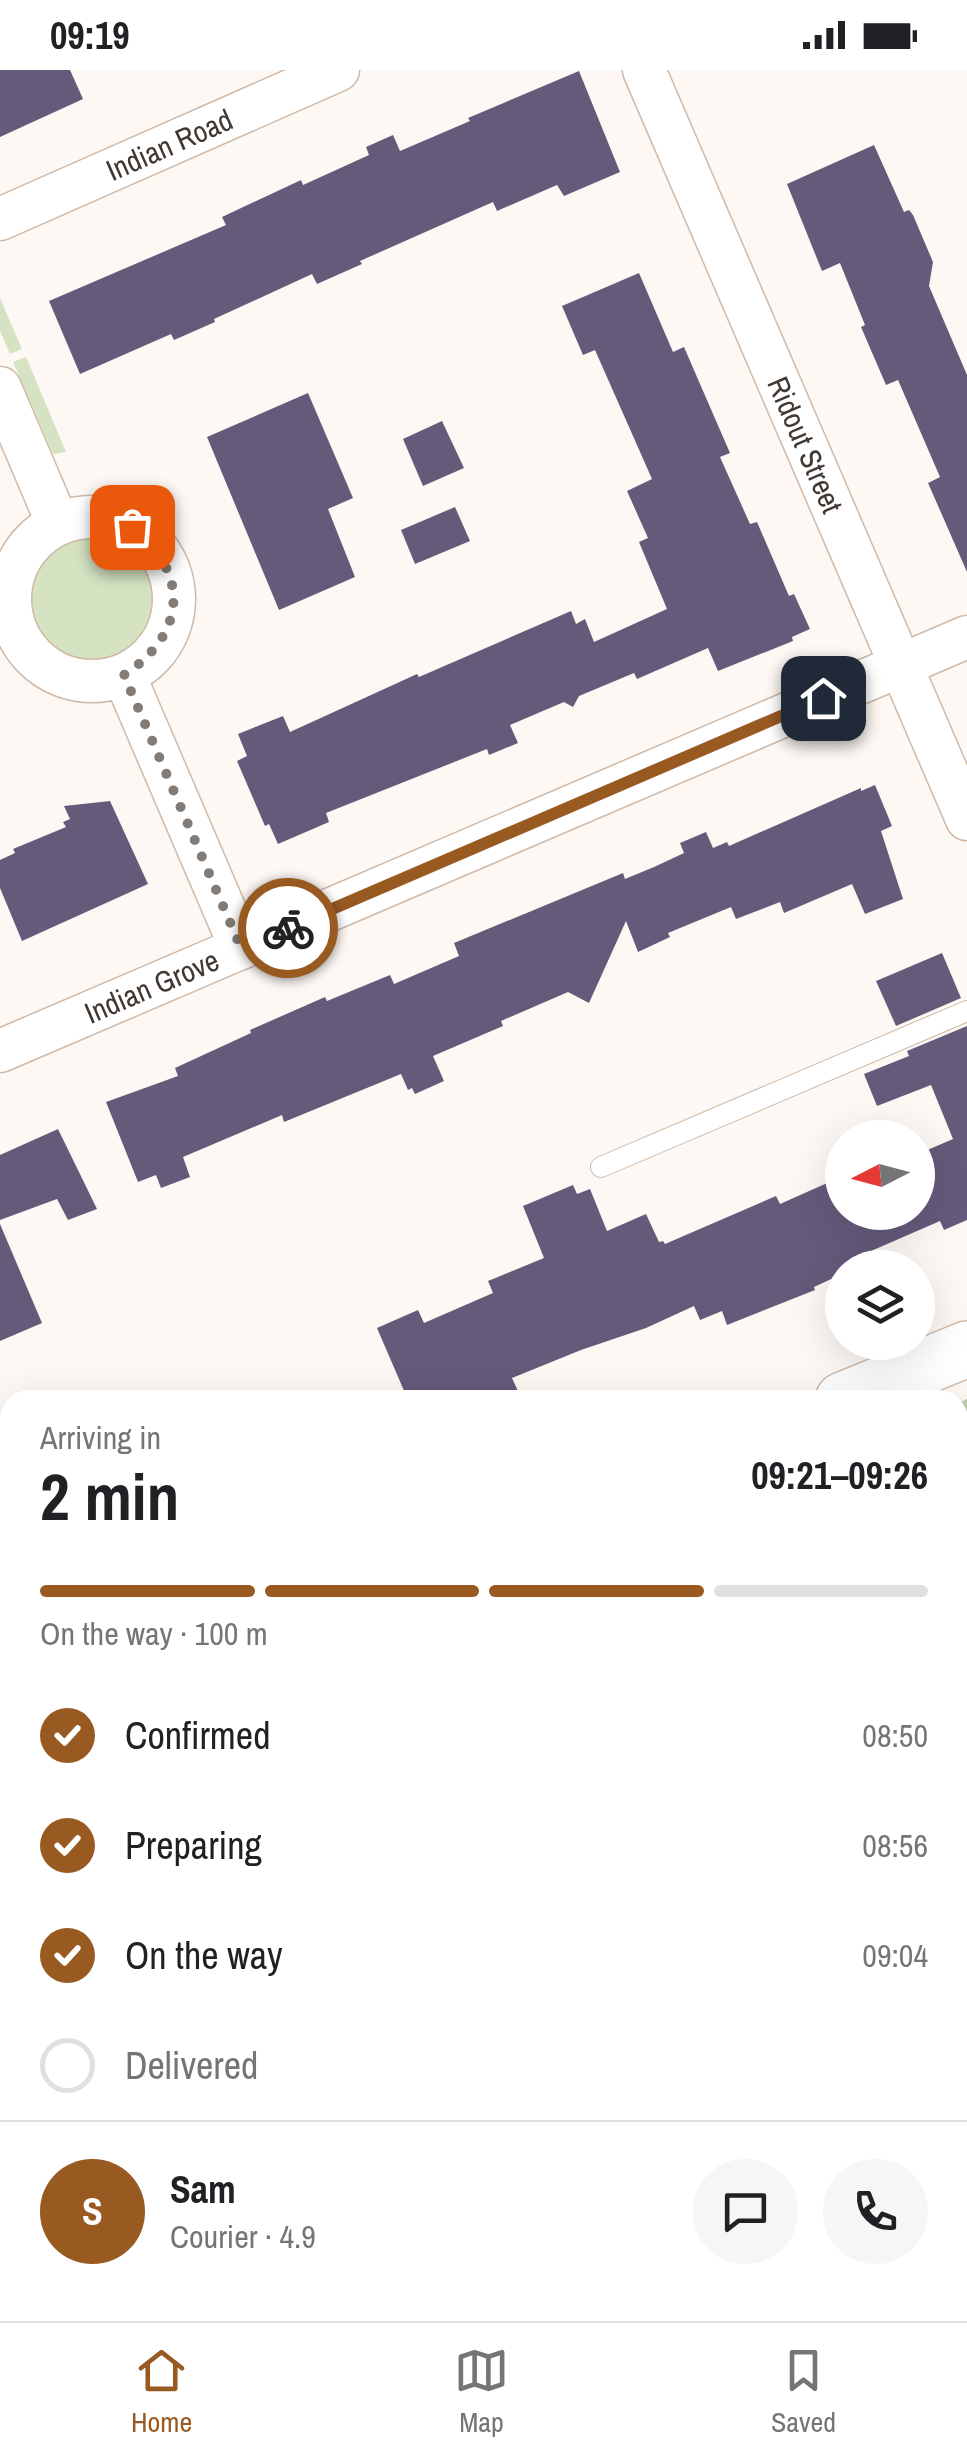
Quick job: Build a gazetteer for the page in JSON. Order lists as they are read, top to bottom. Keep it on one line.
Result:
{"streets":{"street":["Indian Road","Ridout Street","Indian Grove"]},"crossings":[["Ridout Street","Indian Grove"]],"north":"left","page":{"status":"09:19","heading":["2 min","Arriving in","09:21–09:26"],"panel":["Sam","Courier · 4.9"],"bar":"On the way · 100 m","list":[["Confirmed","08:50"],["Preparing","08:56"],["On the way","09:04"],"Delivered"],"round":"S","tabs":["Home","Map","Saved"]}}
